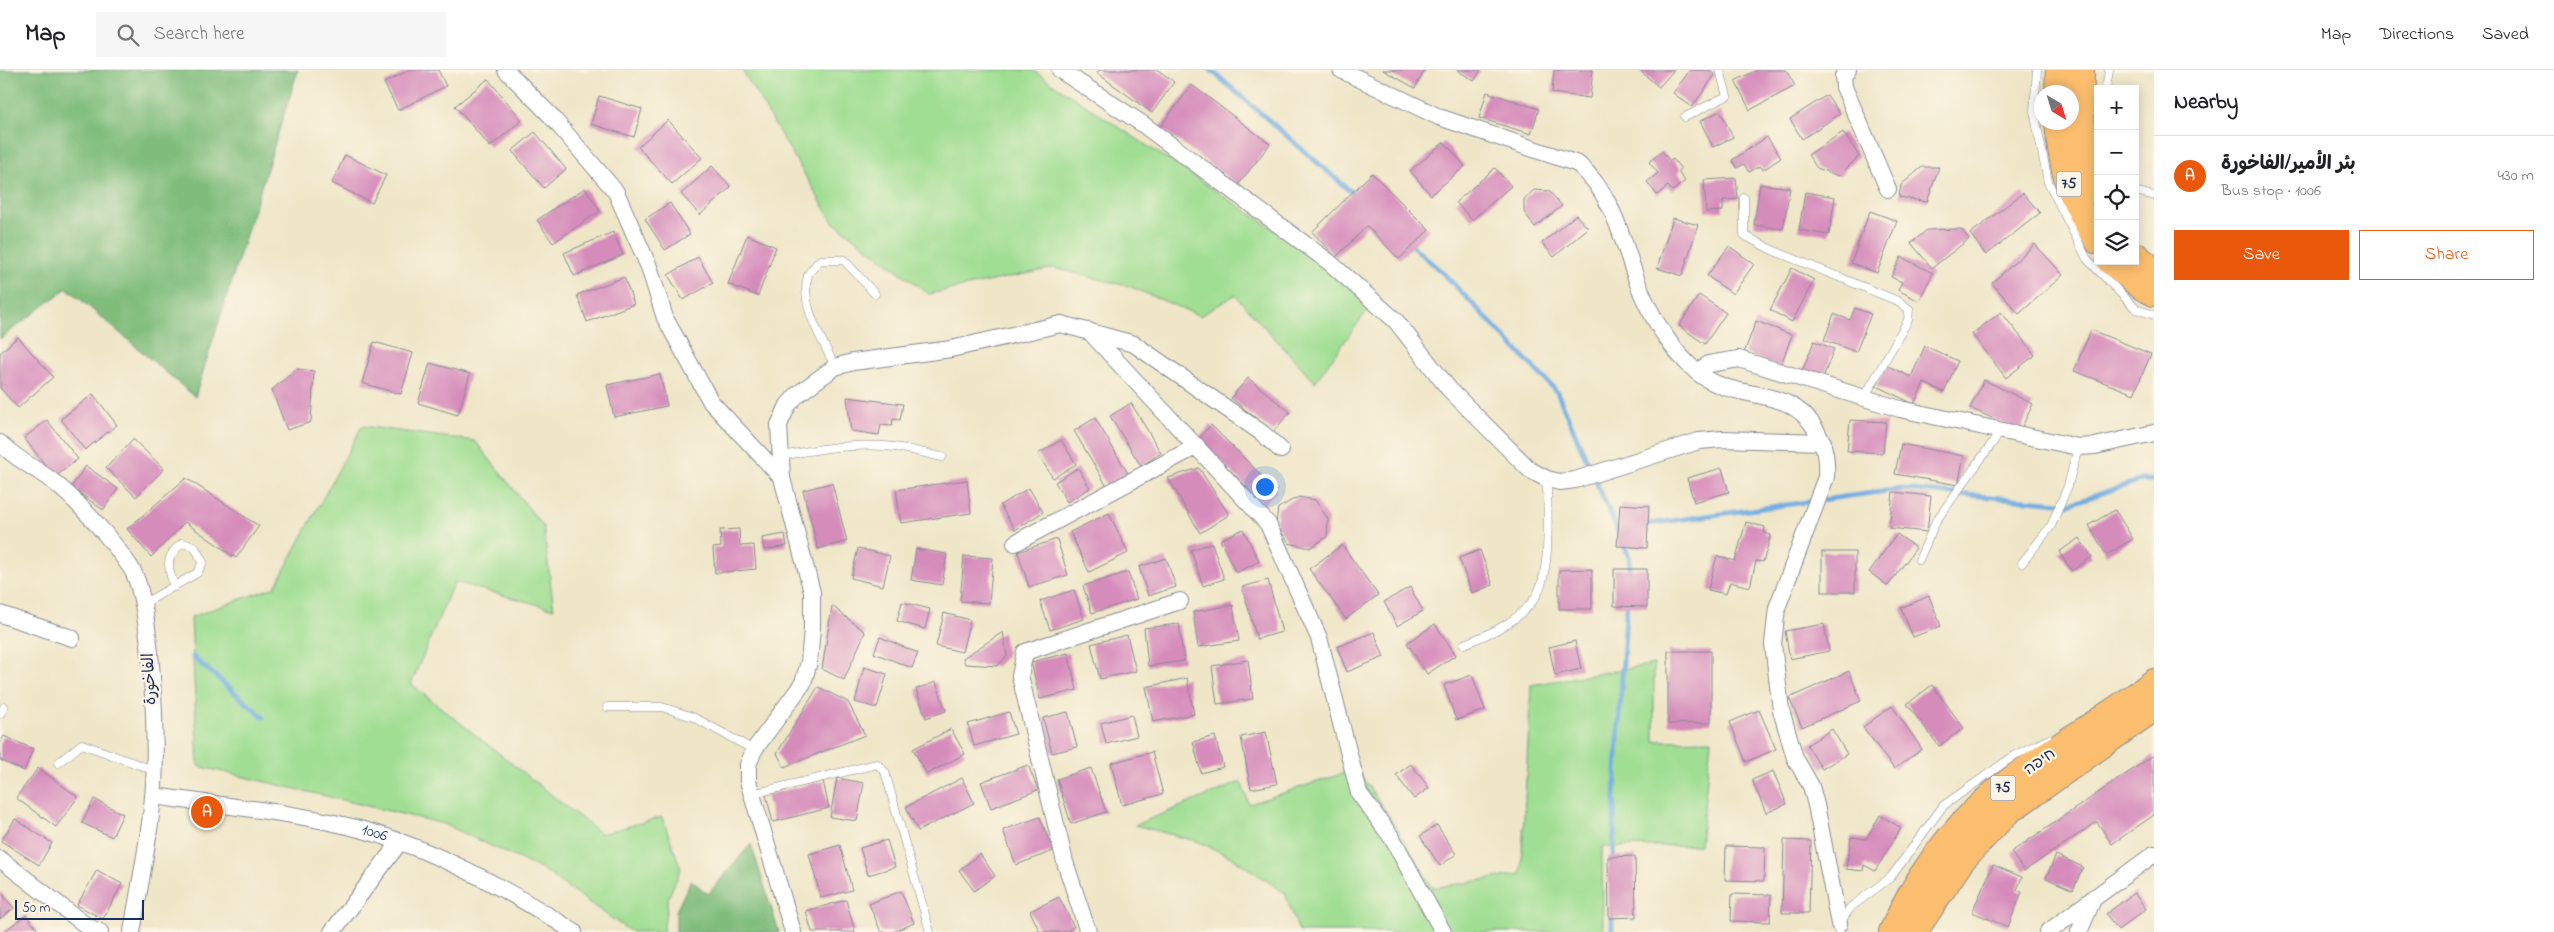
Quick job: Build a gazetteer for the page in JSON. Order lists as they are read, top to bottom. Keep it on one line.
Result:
{"streets":{"highway":["75","חיפה"],"street":["الفاخورة","1006"]},"crossings":[["الفاخورة","1006"]],"scale_bar":"50 m","north":"bottom right","page":{"header":"Map","search":"Search here","nav":["Map","Directions","Saved"],"heading":"Nearby","map_buttons":["+","−"],"list":[{"mark":"A","name":"بئر الأمير/الفاخورة","note":"Bus stop · 1006","value":"430 m"}],"buttons":["Save","Share"],"pins":"A","scale":"50 m"}}
